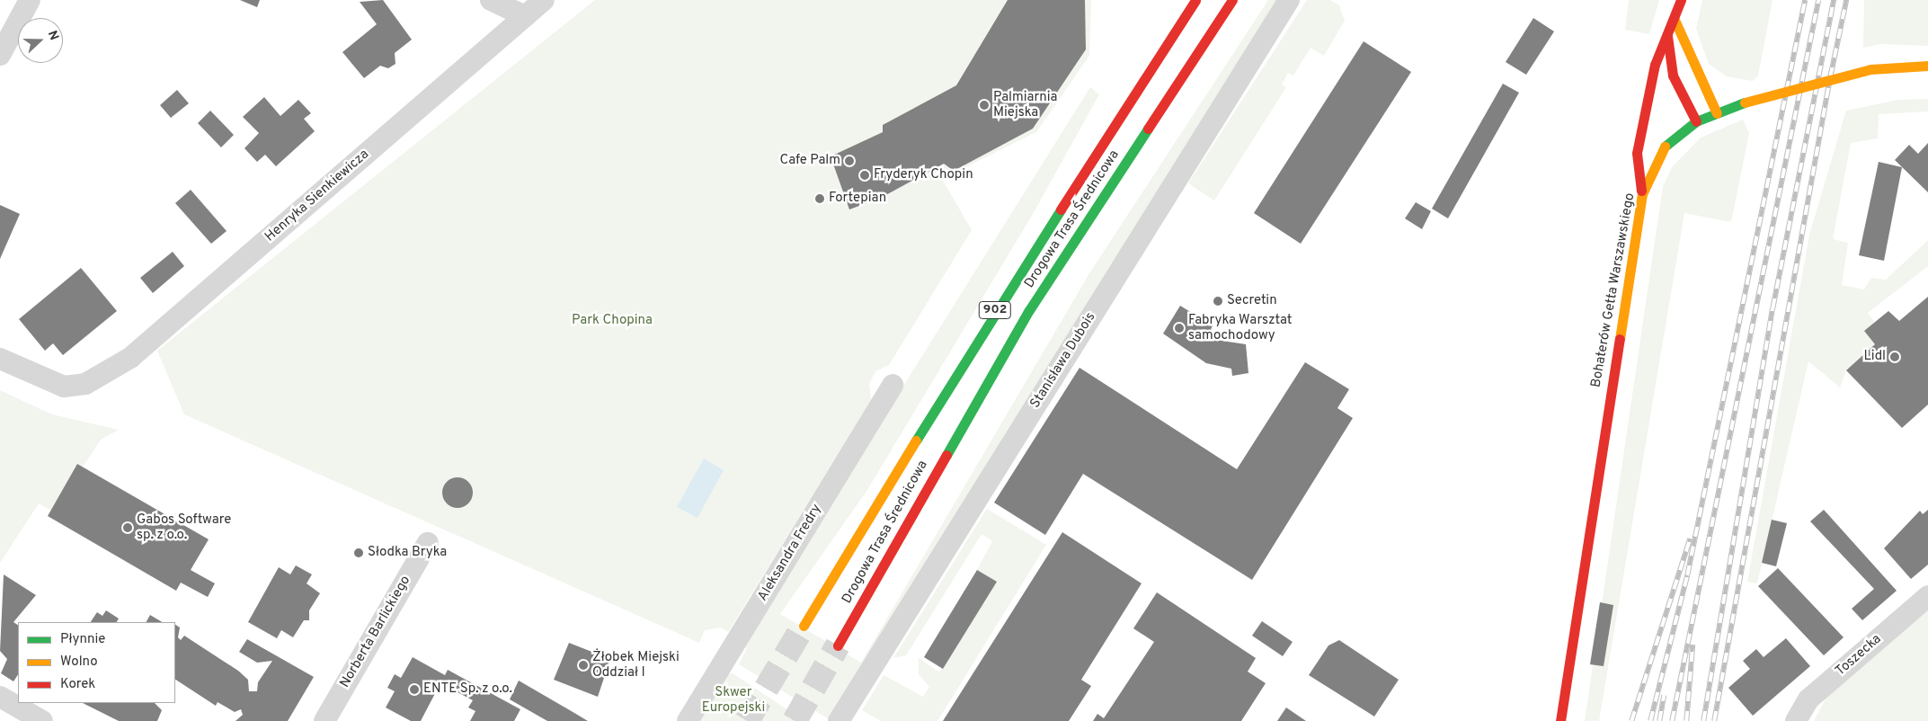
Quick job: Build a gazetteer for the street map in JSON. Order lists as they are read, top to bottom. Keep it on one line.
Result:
{"streets":{"main road":["Drogowa Trasa Średnicowa","Bohaterów Getta Warszawskiego","902"],"street":["Henryka Sienkiewicza","Stanisława Dubois","Aleksandra Fredry","Norberta Barlickiego","Toszecka"]},"parks":["Park Chopina","Skwer Europejski"],"places":["Palmiarnia Miejska","Cafe Palm","Fryderyk Chopin","Fortepian","Secretin","Fabryka Warsztat samochodowy","Lidl","Gabos Software sp. z o.o.","Słodka Bryka","Żłobek Miejski Oddział I","ENTE Sp. z o.o."],"legend":["Płynnie","Wolno","Korek"],"north":"right"}
